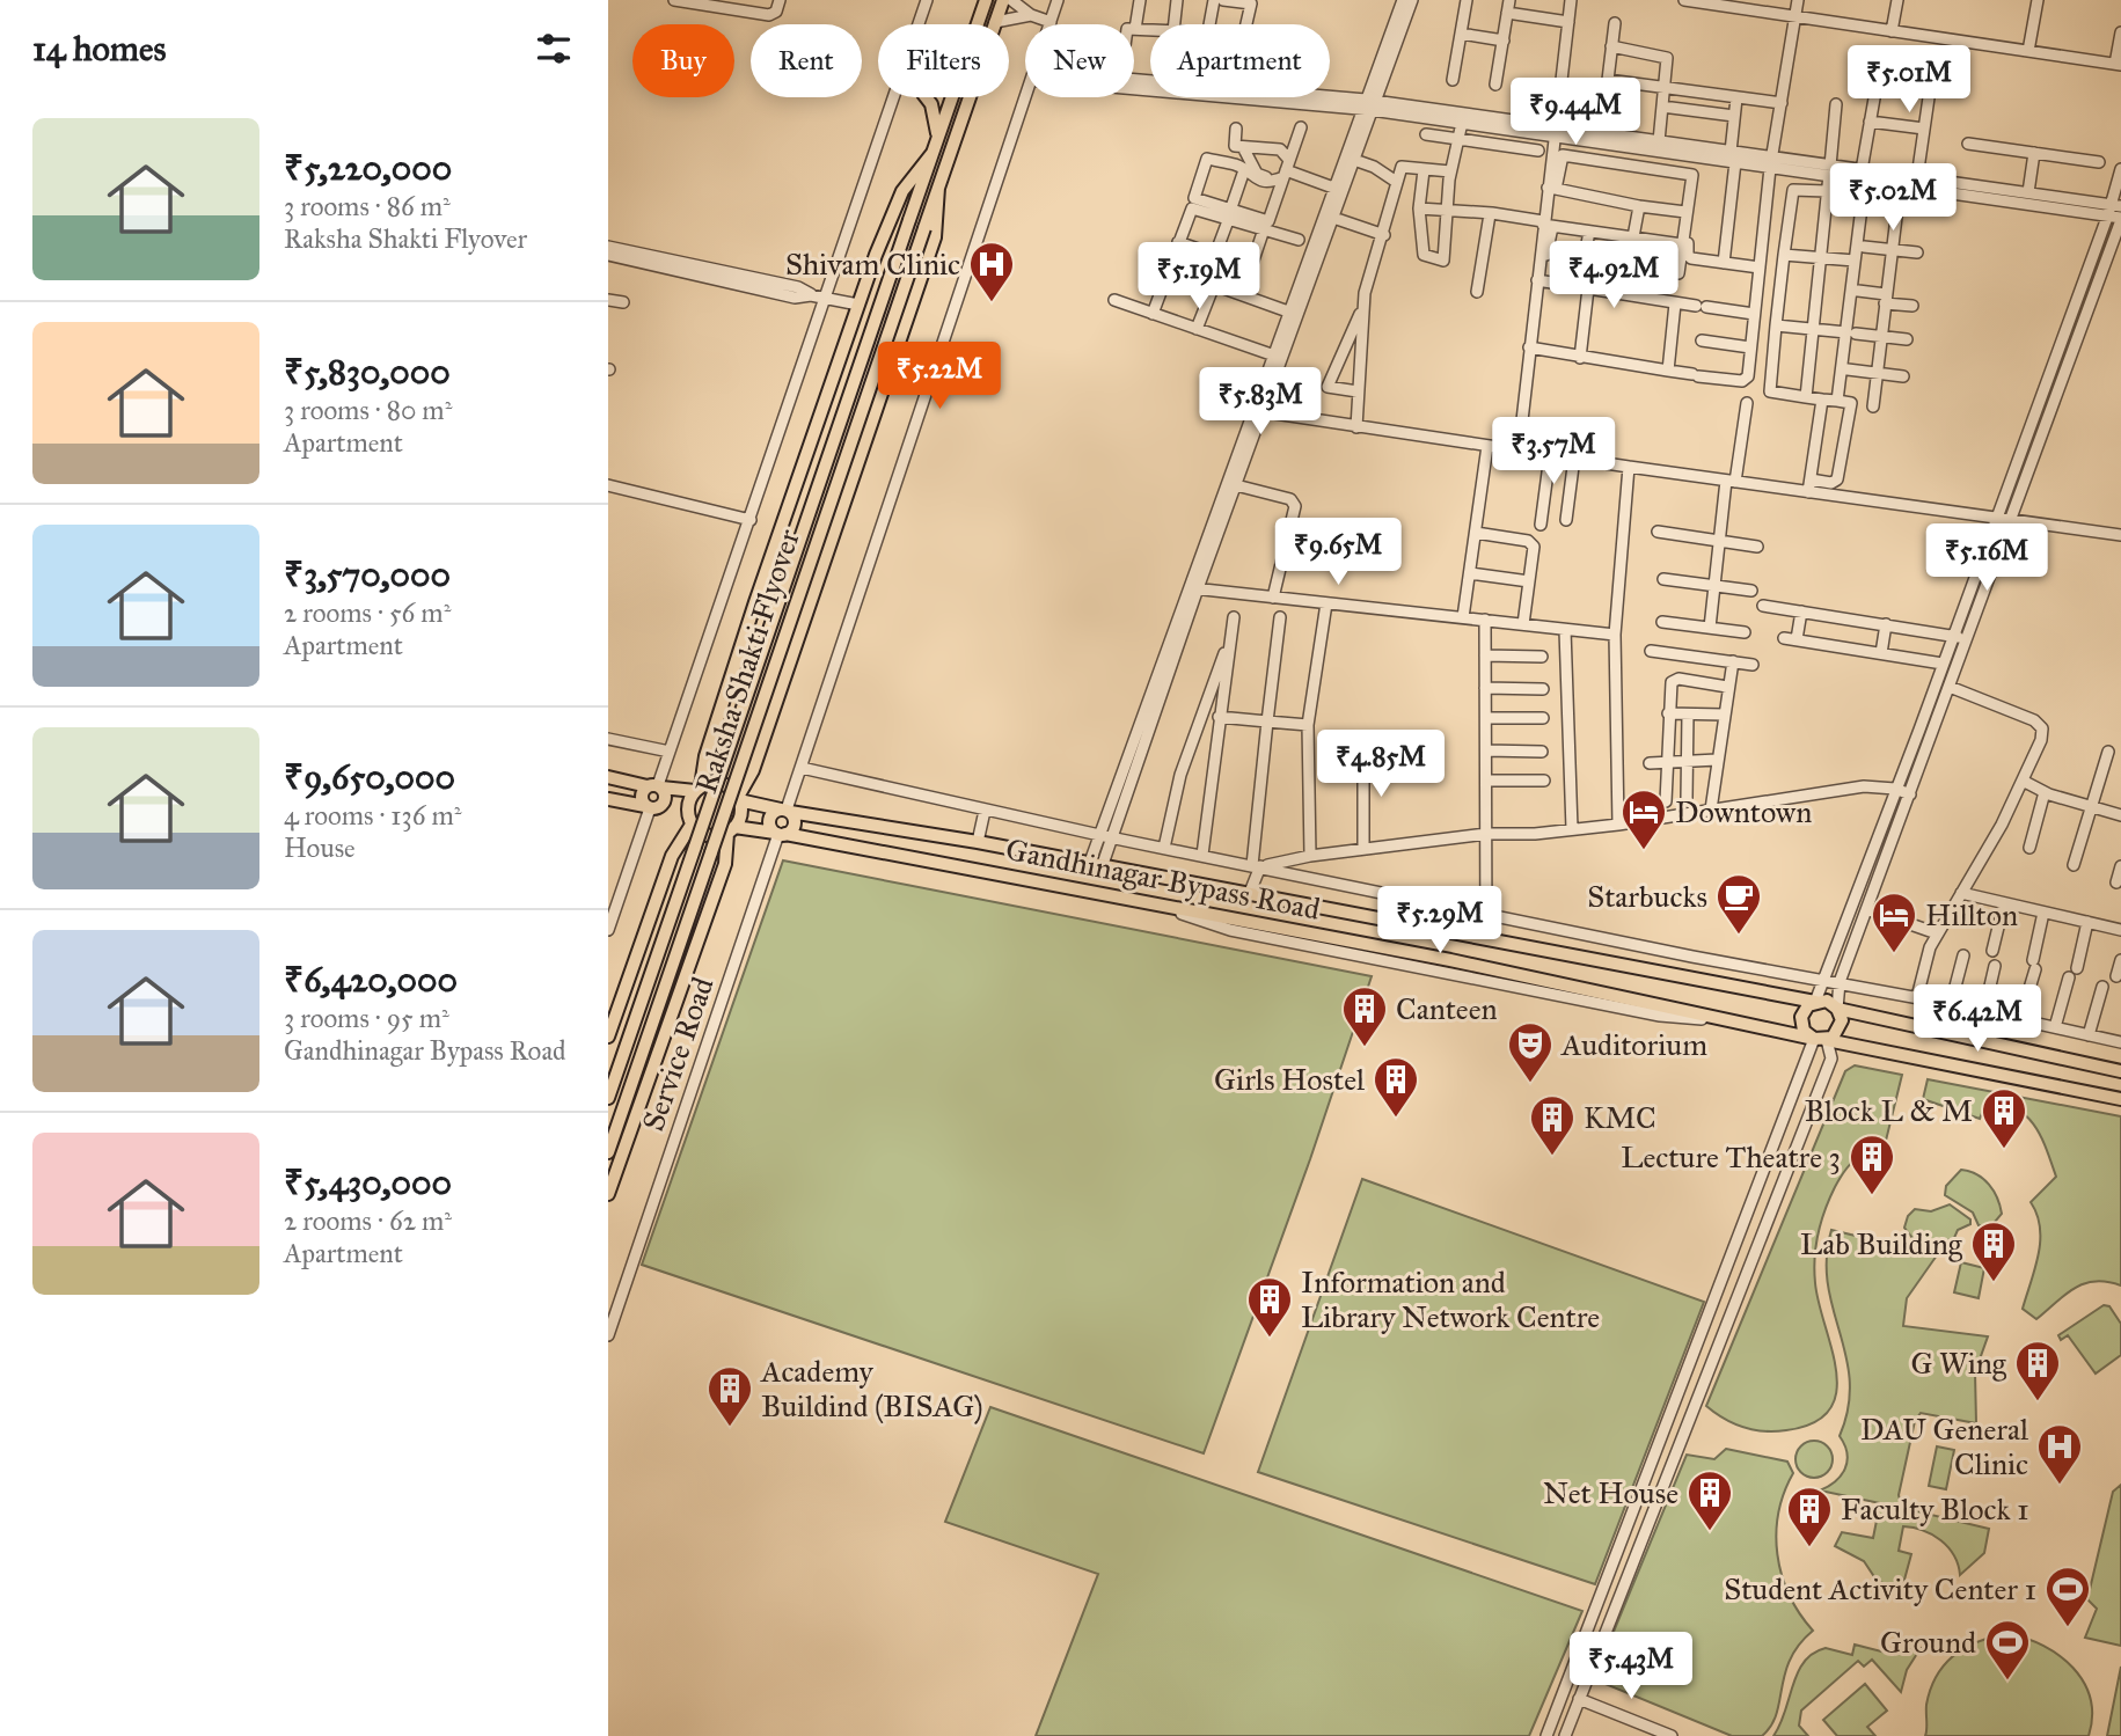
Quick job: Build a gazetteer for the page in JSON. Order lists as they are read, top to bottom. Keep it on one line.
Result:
{"streets":{"main road":["Raksha Shakti Flyover","Gandhinagar Bypass Road"],"street":["Service Road"]},"crossings":[["Gandhinagar Bypass Road","Service Road"]],"places":{"hospital":["Shivam Clinic","DAU General Clinic"],"hotel":["Downtown","Hillton"],"cafe":["Starbucks"],"building":["Canteen","Girls Hostel","Block L & M","KMC","Lecture Theatre 3","Lab Building","Information and Library Network Centre","G Wing","Academy Buildind (BISAG)","Net House","Faculty Block 1"],"theatre":["Auditorium"],"sports":["Student Activity Center 1","Ground"]},"page":{"heading":"14 homes","chip":["Buy","Rent","Filters","New","Apartment"],"price":["₹5.01M","₹9.44M","₹5.02M","₹4.92M","₹5.19M","₹5.22M","₹5.83M","₹3.57M","₹9.65M","₹5.16M","₹4.85M","₹5.29M","₹6.42M","₹5.43M"],"list":[{"name":"₹5,220,000","note":"3 rooms · 86 m² · Raksha Shakti Flyover"},{"name":"₹5,830,000","note":"3 rooms · 80 m² · Apartment"},{"name":"₹3,570,000","note":"2 rooms · 56 m² · Apartment"},{"name":"₹9,650,000","note":"4 rooms · 136 m² · House"},{"name":"₹6,420,000","note":"3 rooms · 95 m² · Gandhinagar Bypass Road"},{"name":"₹5,430,000","note":"2 rooms · 62 m² · Apartment"}]}}
